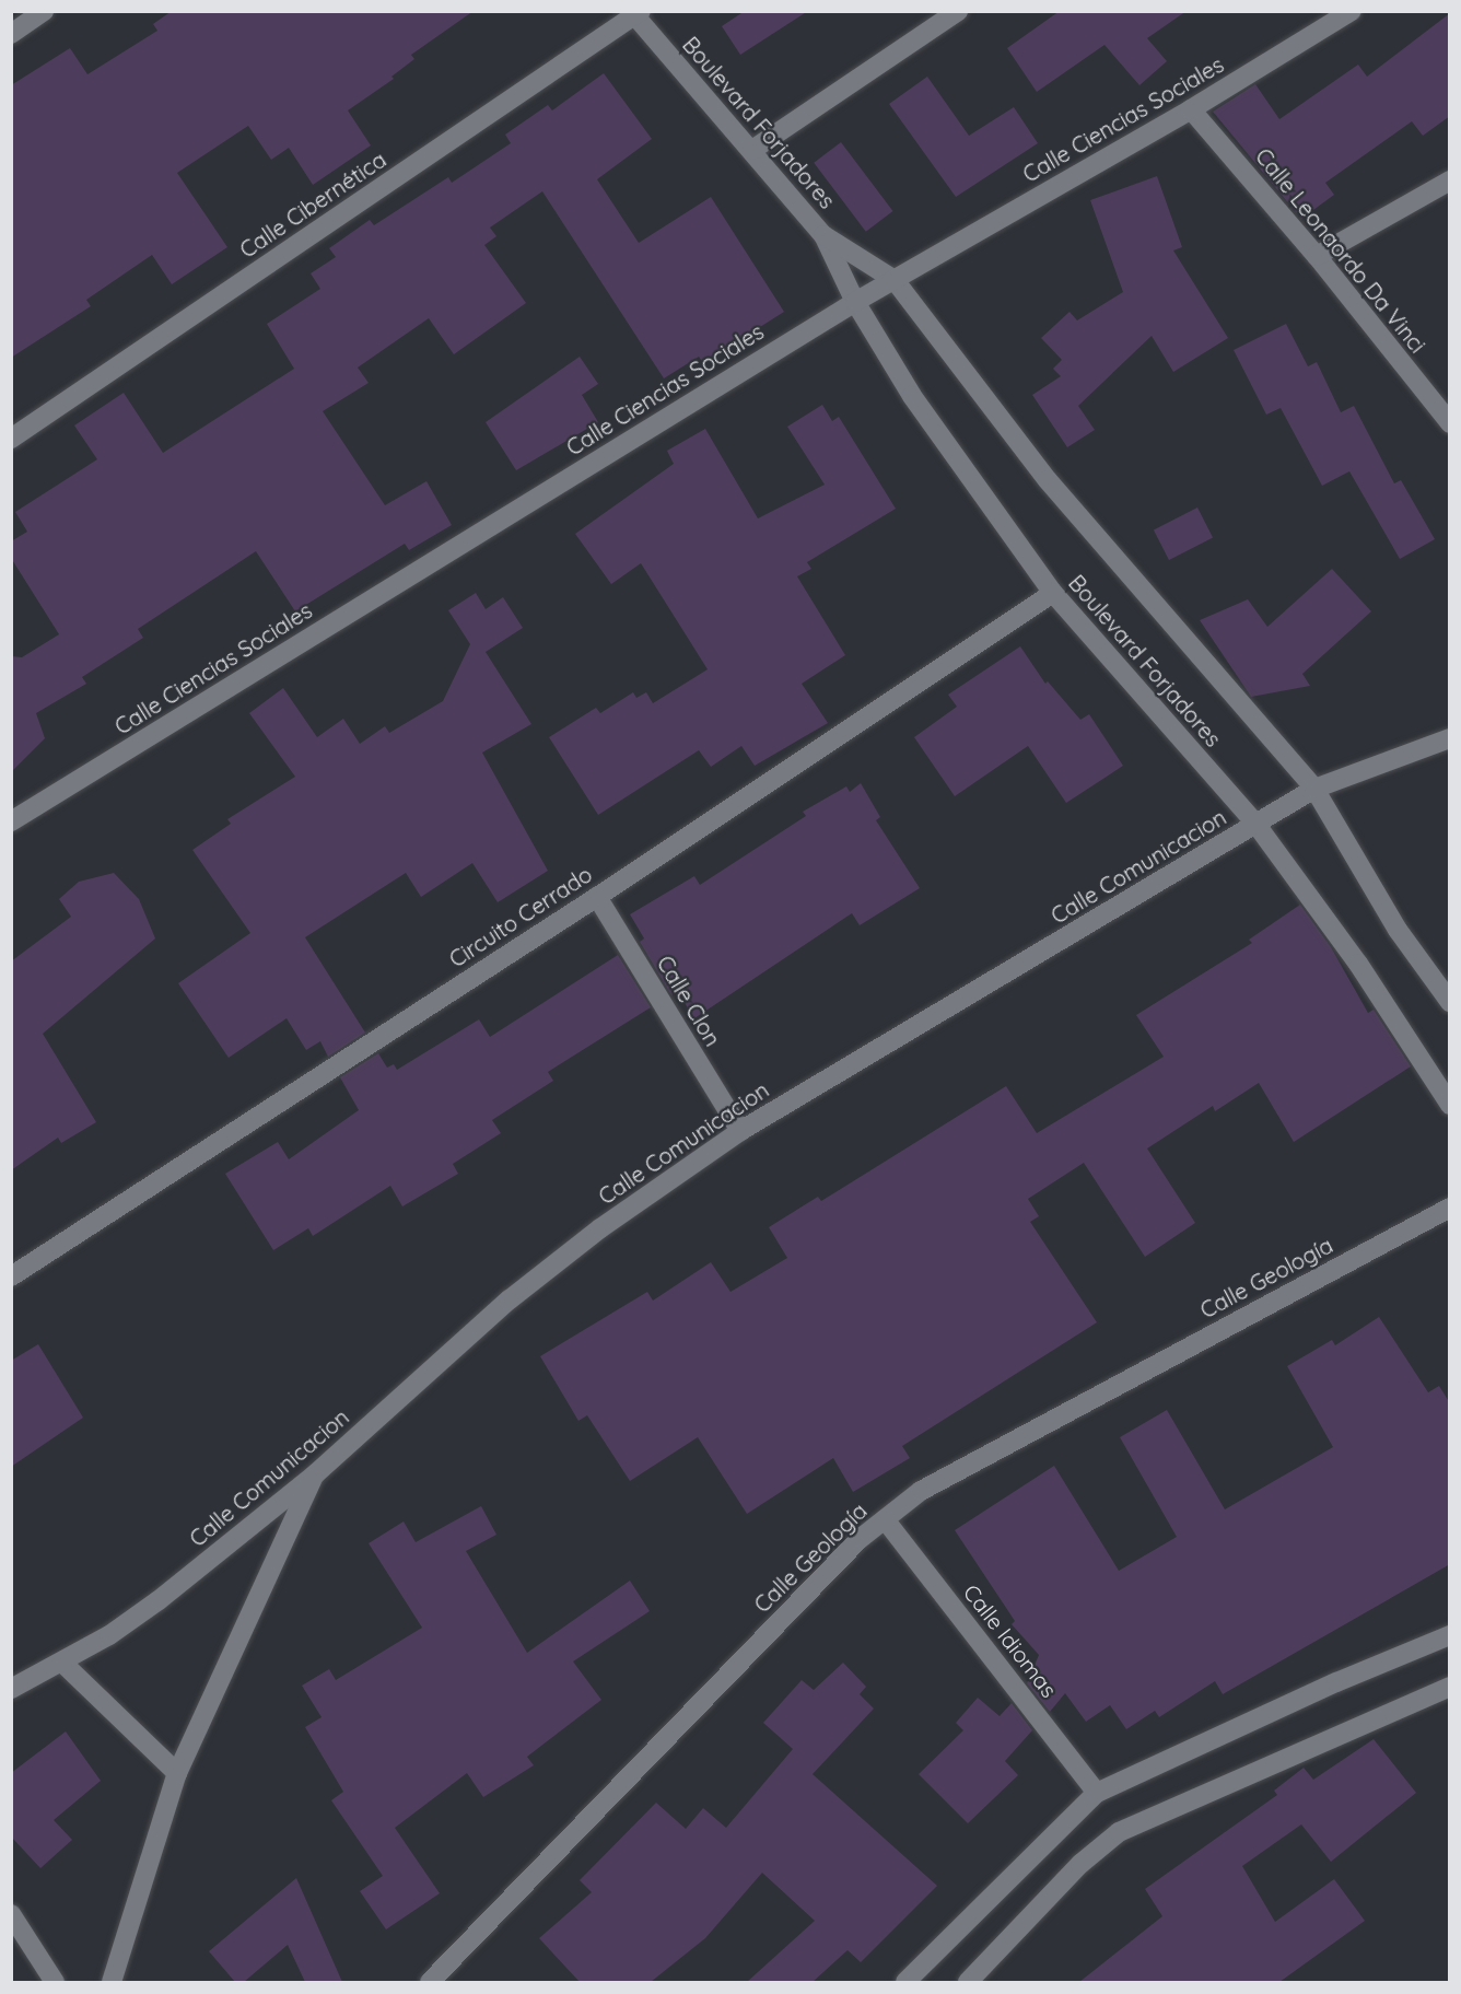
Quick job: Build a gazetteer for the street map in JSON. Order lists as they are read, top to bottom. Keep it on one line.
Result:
{"streets":{"street":["Calle Ciencias Sociales","Boulevard Forjadores","Calle Cibernética","Calle Leonaordo Da Vinci","Calle Comunicacion","Circuito Cerrado","Calle Clon","Calle Geología","Calle Idiomas"]},"crossings":[["Calle Ciencias Sociales","Boulevard Forjadores"],["Calle Ciencias Sociales","Calle Leonaordo Da Vinci"],["Boulevard Forjadores","Calle Cibernética"],["Boulevard Forjadores","Calle Comunicacion"],["Boulevard Forjadores","Circuito Cerrado"],["Calle Comunicacion","Calle Clon"],["Circuito Cerrado","Calle Clon"],["Calle Geología","Calle Idiomas"]]}
